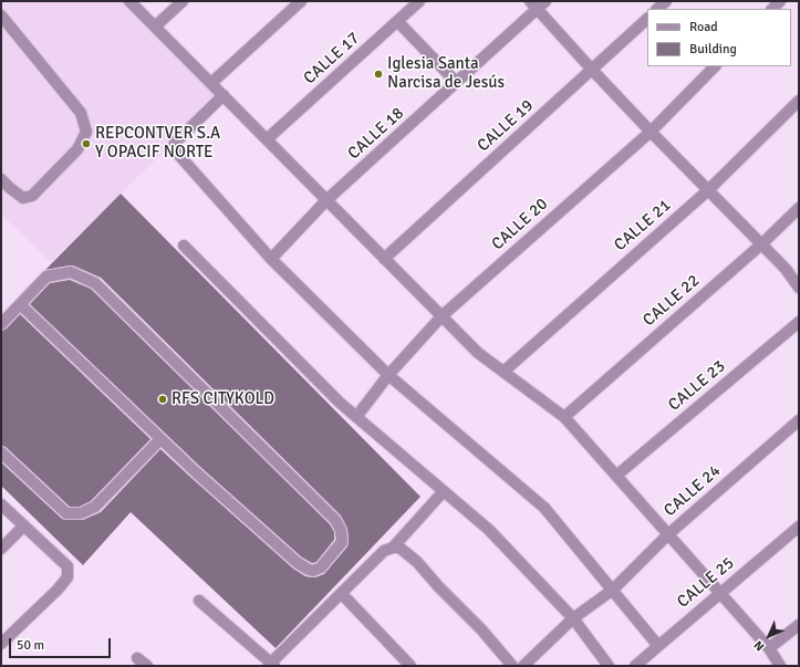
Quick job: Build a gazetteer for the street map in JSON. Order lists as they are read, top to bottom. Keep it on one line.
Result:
{"streets":{"street":["CALLE 17","CALLE 19","CALLE 18","CALLE 20","CALLE 21","CALLE 22","CALLE 23","CALLE 24","CALLE 25"]},"places":["Iglesia Santa Narcisa de Jesús","REPCONTVER S.A Y OPACIF NORTE","RFS CITYKOLD"],"legend":["Road","Building"],"scale_bar":"50 m","north":"bottom left"}
